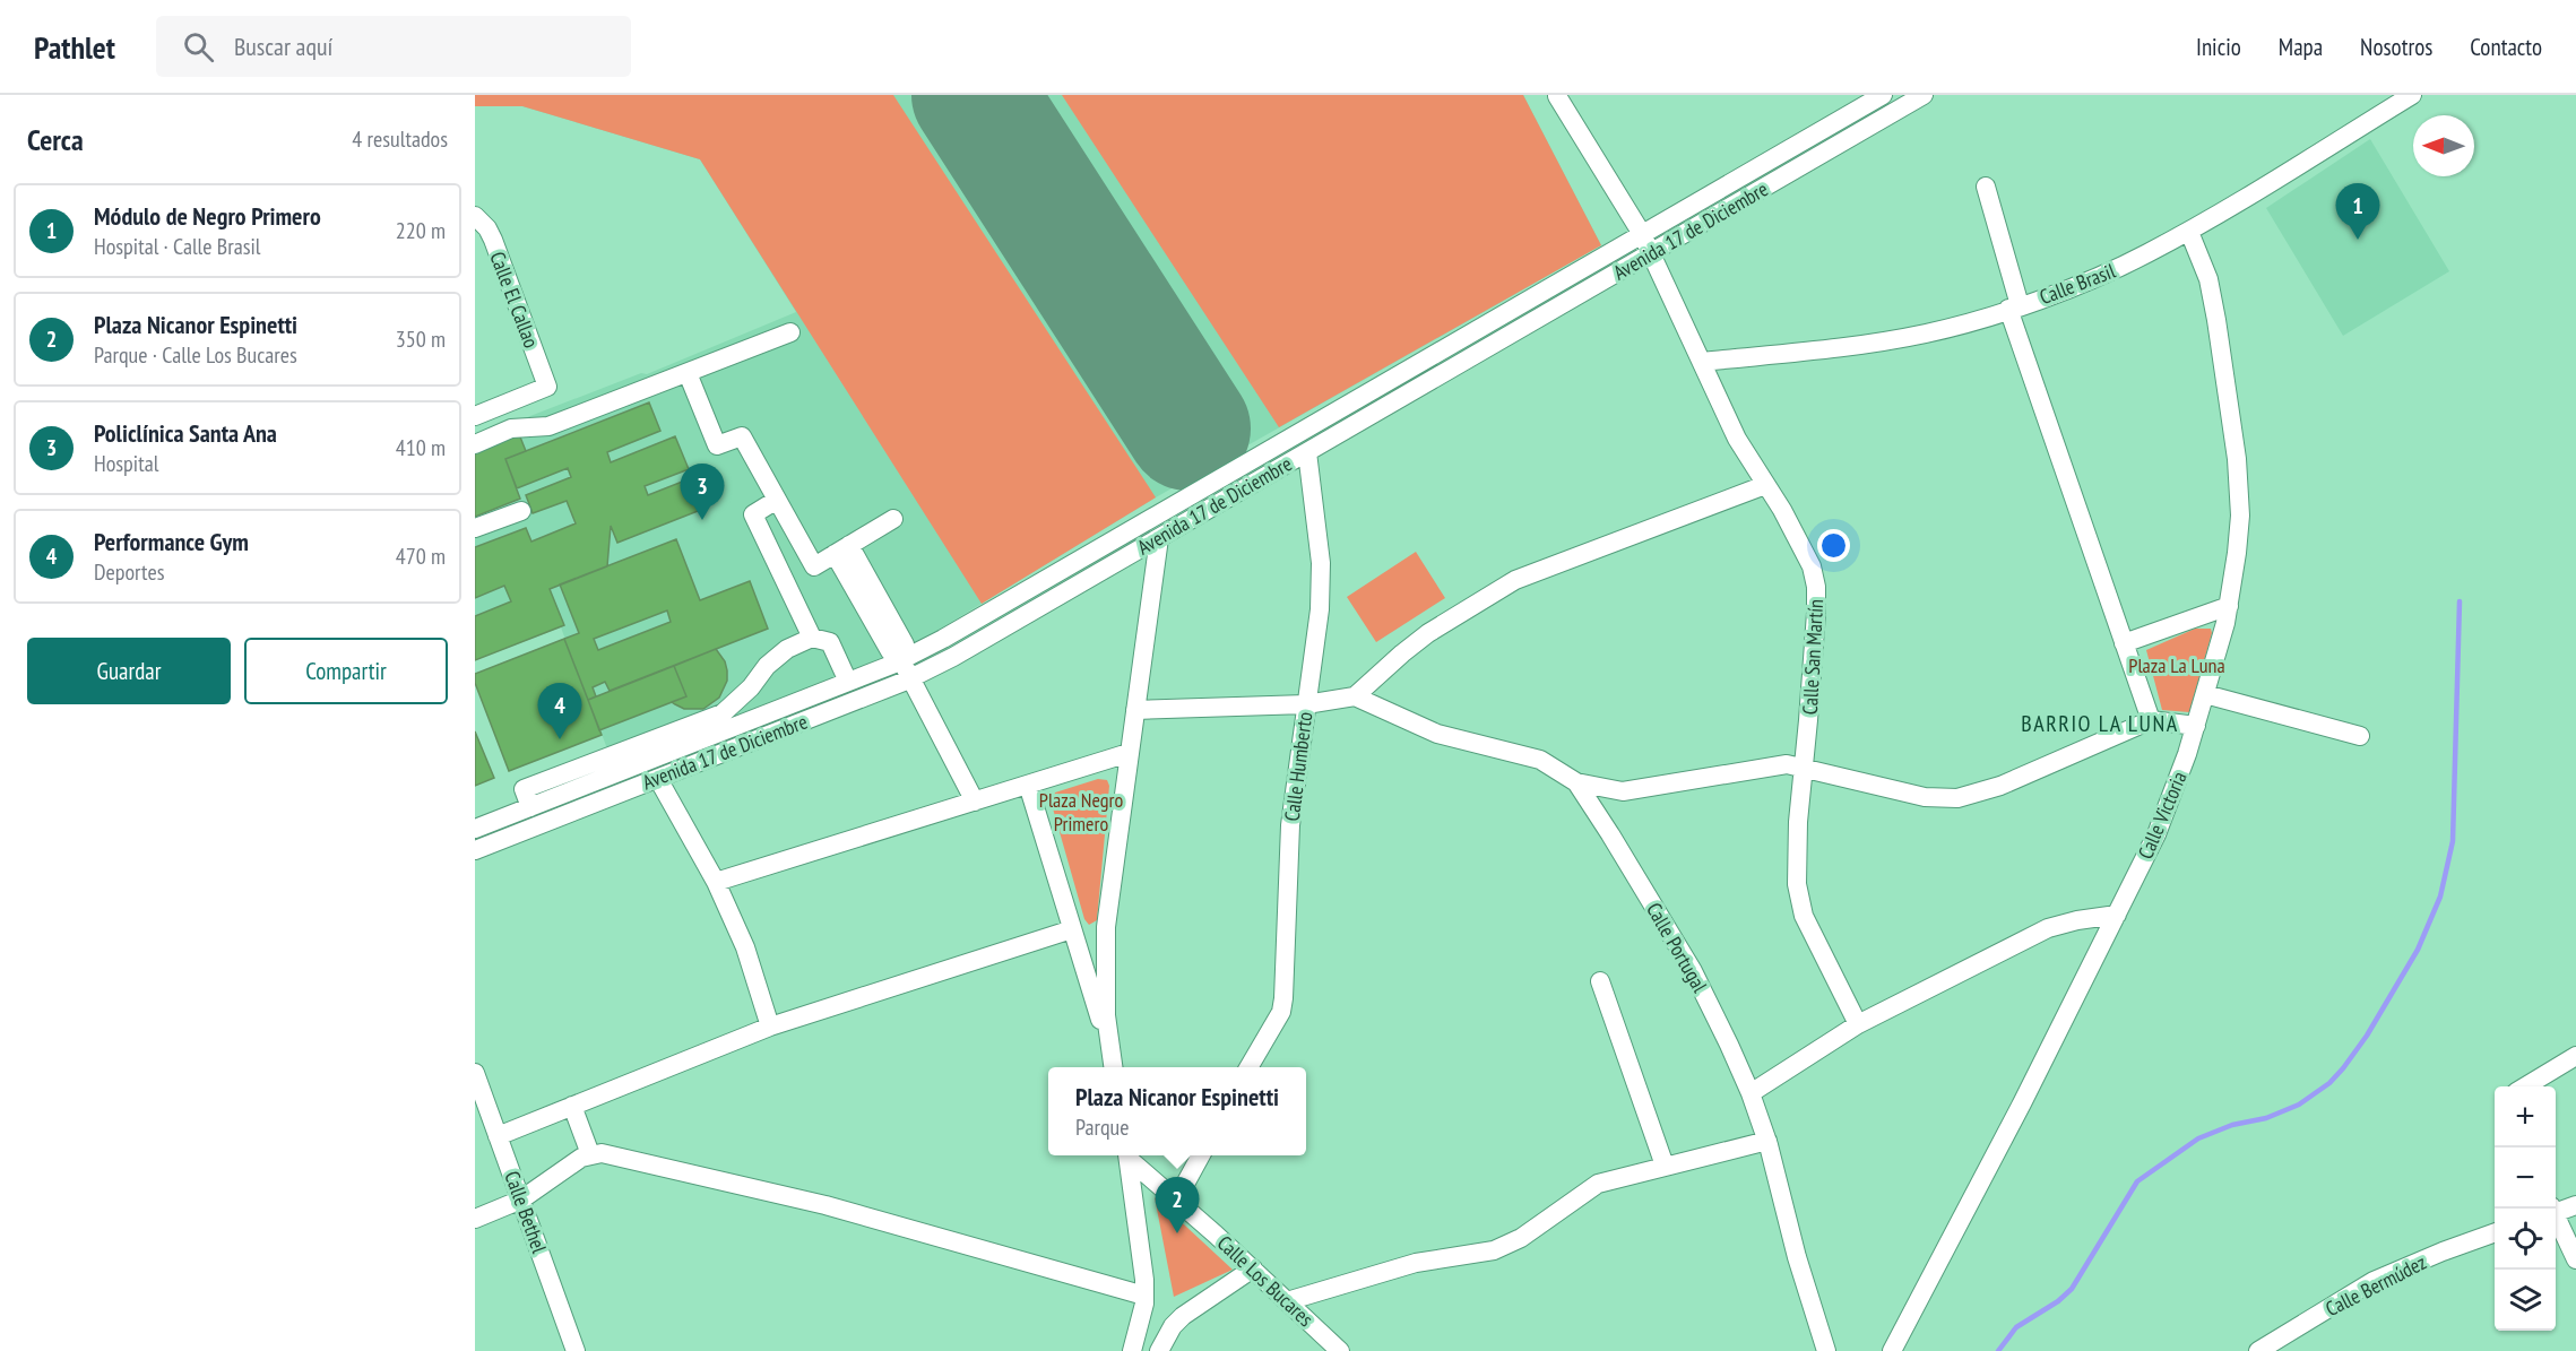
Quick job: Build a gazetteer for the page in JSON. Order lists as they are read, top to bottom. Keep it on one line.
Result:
{"streets":{"street":["Avenida 17 de Diciembre","Calle Brasil","Calle El Callao","Calle San Martín","Calle Humberto","Calle Victoria","Calle Portugal","Calle Bethel","Calle Los Bucares","Calle Bermúdez"]},"crossings":[["Avenida 17 de Diciembre","Calle San Martín"],["Avenida 17 de Diciembre","Calle Humberto"],["Calle Brasil","Calle San Martín"],["Calle Brasil","Calle Victoria"]],"districts":["BARRIO LA LUNA"],"parks":["Plaza La Luna","Plaza Negro Primero"],"north":"left","page":{"header":"Pathlet","search":"Buscar aquí","nav":["Inicio","Mapa","Nosotros","Contacto"],"heading":["Cerca","4 resultados"],"list":[{"mark":"1","name":"Módulo de Negro Primero","note":"Hospital · Calle Brasil","value":"220 m"},{"mark":"2","name":"Plaza Nicanor Espinetti","note":"Parque · Calle Los Bucares","value":"350 m"},{"mark":"3","name":"Policlínica Santa Ana","note":"Hospital","value":"410 m"},{"mark":"4","name":"Performance Gym","note":"Deportes","value":"470 m"}],"pins":["1","3","4","2"],"buttons":["Guardar","Compartir"],"popup":["Plaza Nicanor Espinetti","Parque"],"map_buttons":["+","−"]}}
